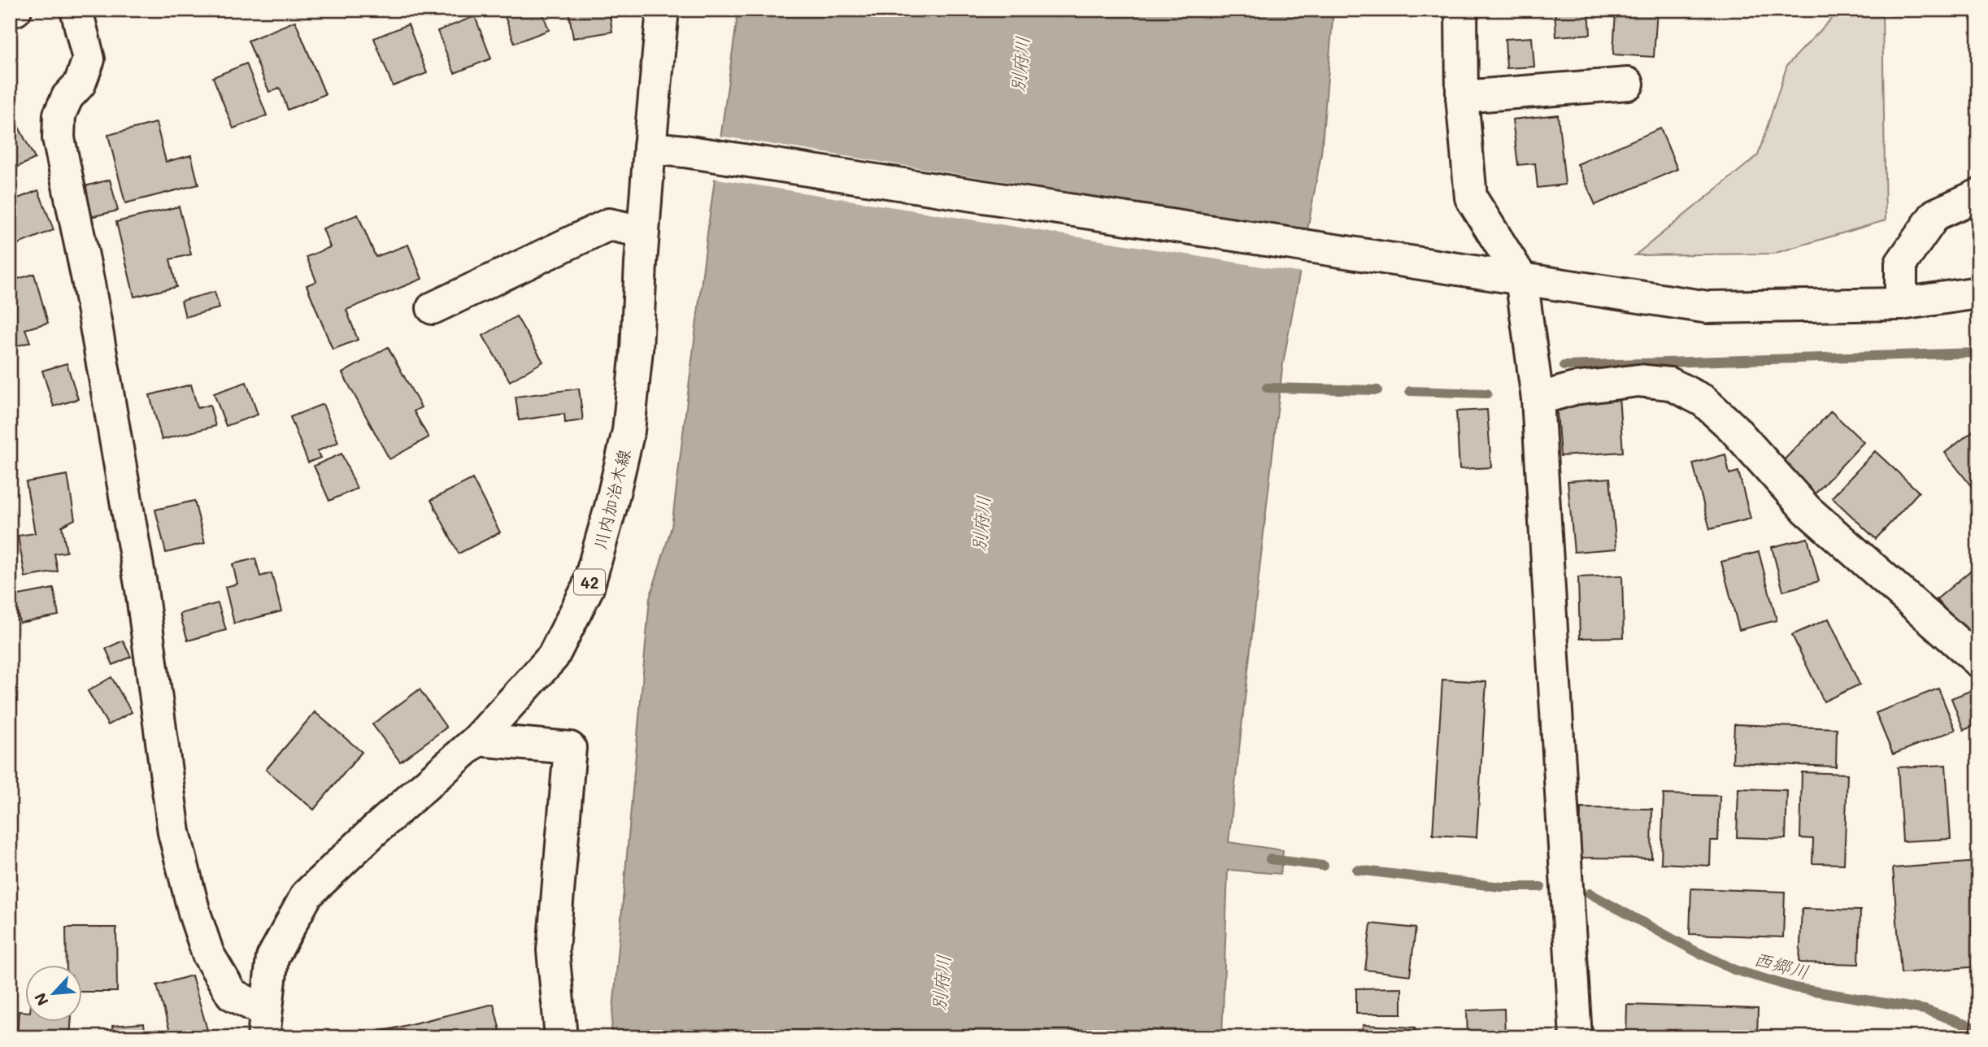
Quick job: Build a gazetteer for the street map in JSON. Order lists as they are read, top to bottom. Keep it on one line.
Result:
{"streets":{"street":["川内加治木線","42"]},"water":["別府川","西郷川"],"north":"bottom left"}
